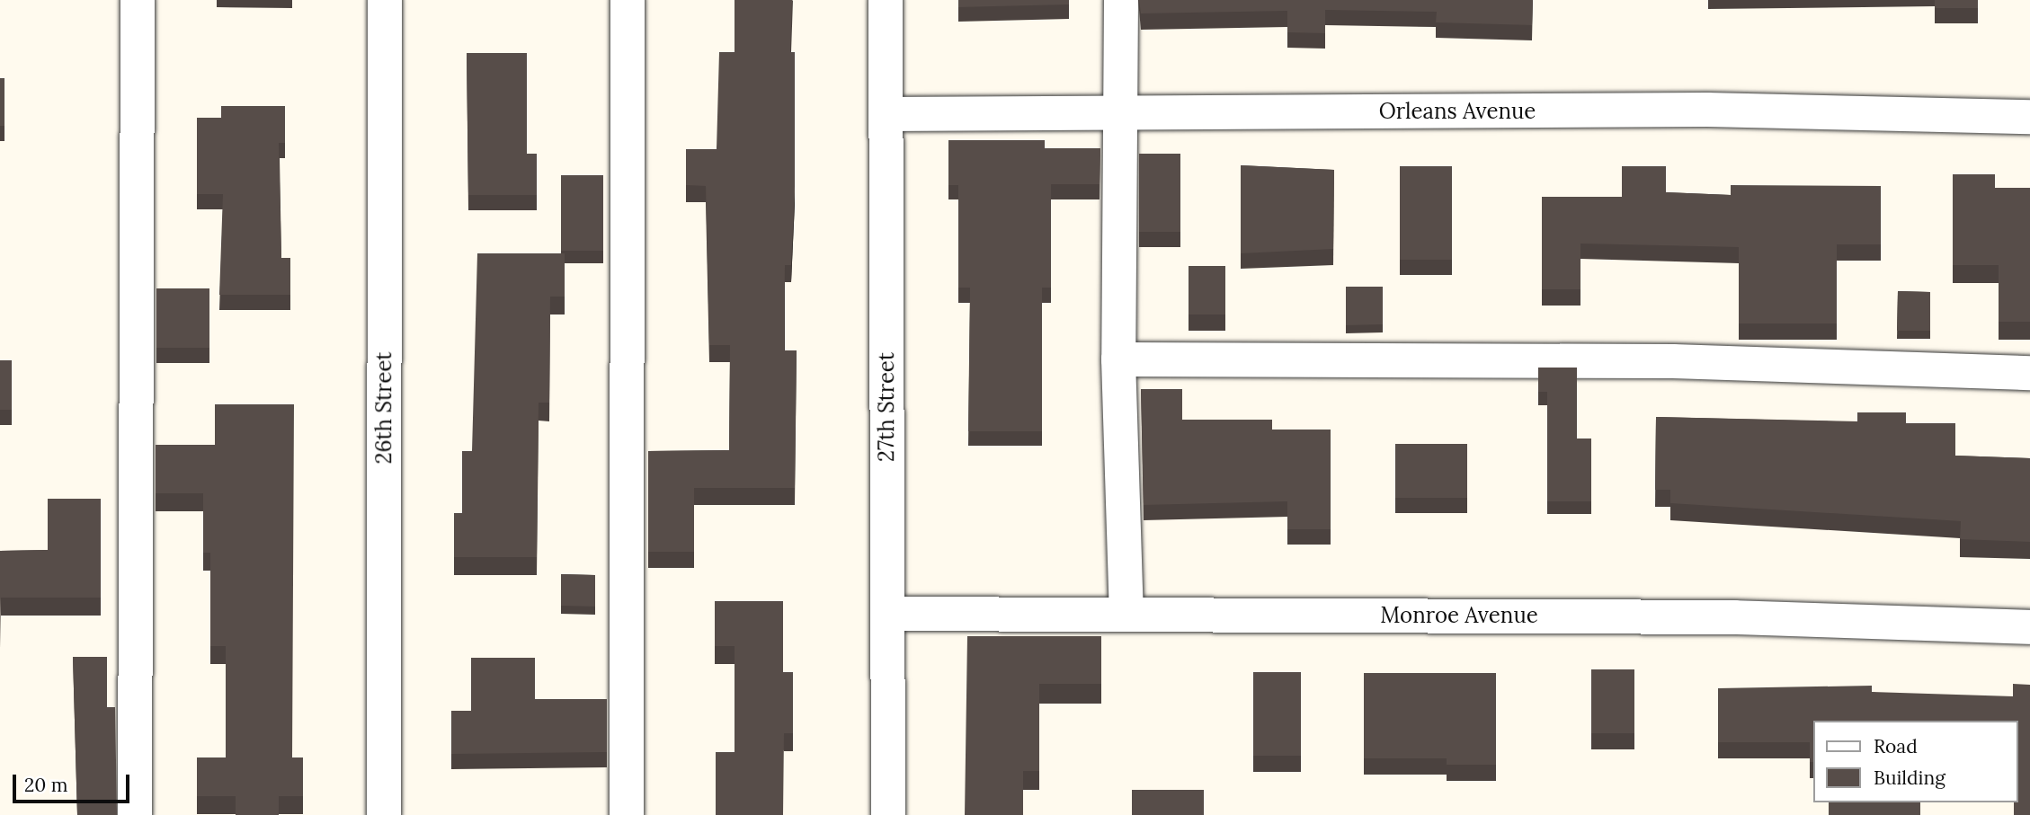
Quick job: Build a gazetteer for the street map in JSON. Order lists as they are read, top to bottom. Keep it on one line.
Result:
{"streets":{"street":["Orleans Avenue","27th Street","26th Street","Monroe Avenue"]},"crossings":[["Orleans Avenue","27th Street"],["27th Street","Monroe Avenue"]],"legend":["Road","Building"],"scale_bar":"20 m"}
